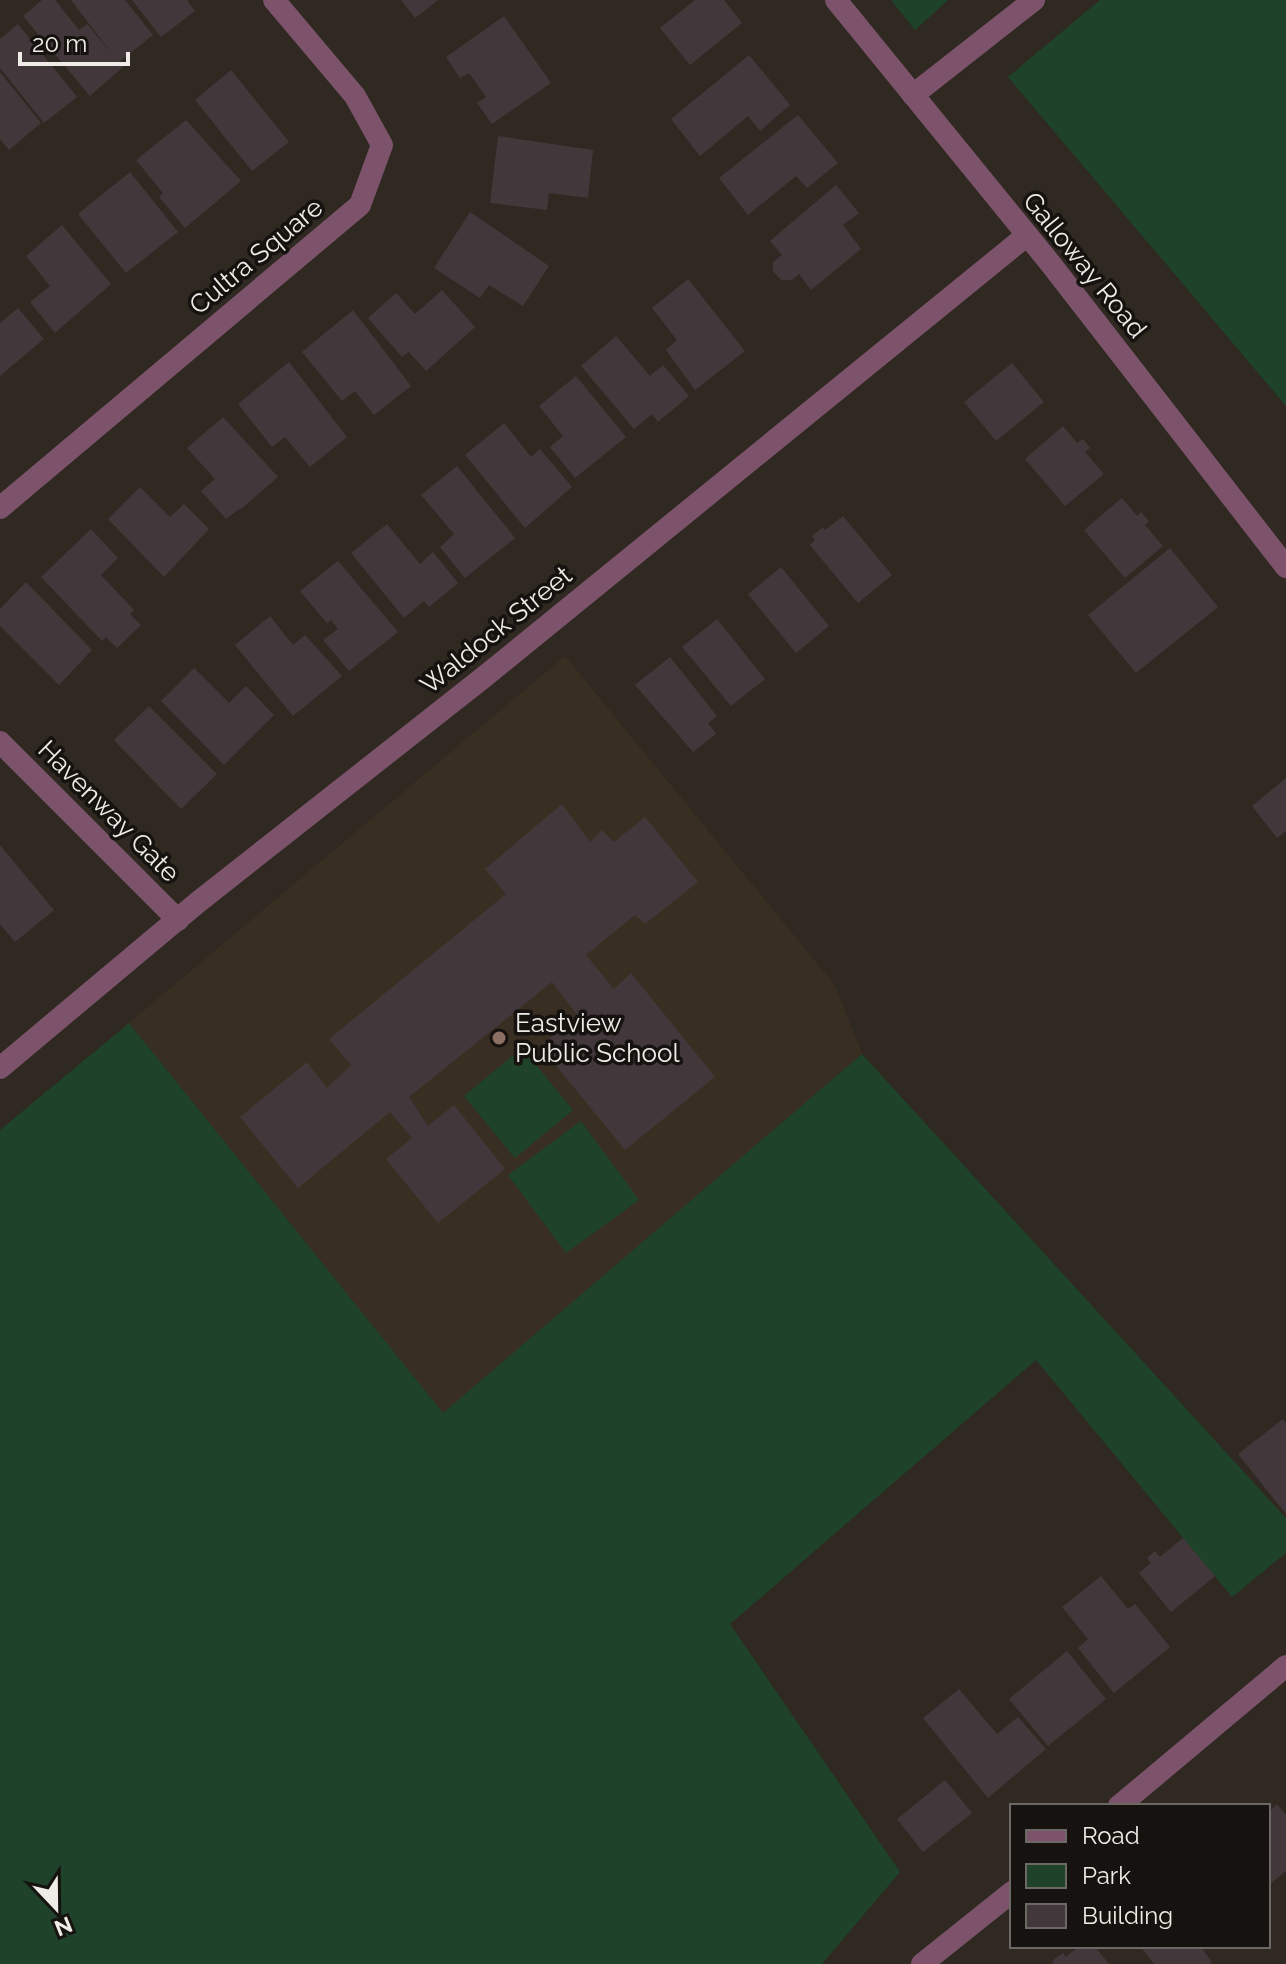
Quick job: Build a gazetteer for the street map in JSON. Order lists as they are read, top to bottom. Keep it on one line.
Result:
{"streets":{"street":["Cultra Square","Galloway Road","Waldock Street","Havenway Gate"]},"crossings":[["Galloway Road","Waldock Street"],["Waldock Street","Havenway Gate"]],"places":["Eastview Public School"],"legend":["Road","Park","Building"],"scale_bar":"20 m","north":"bottom"}
